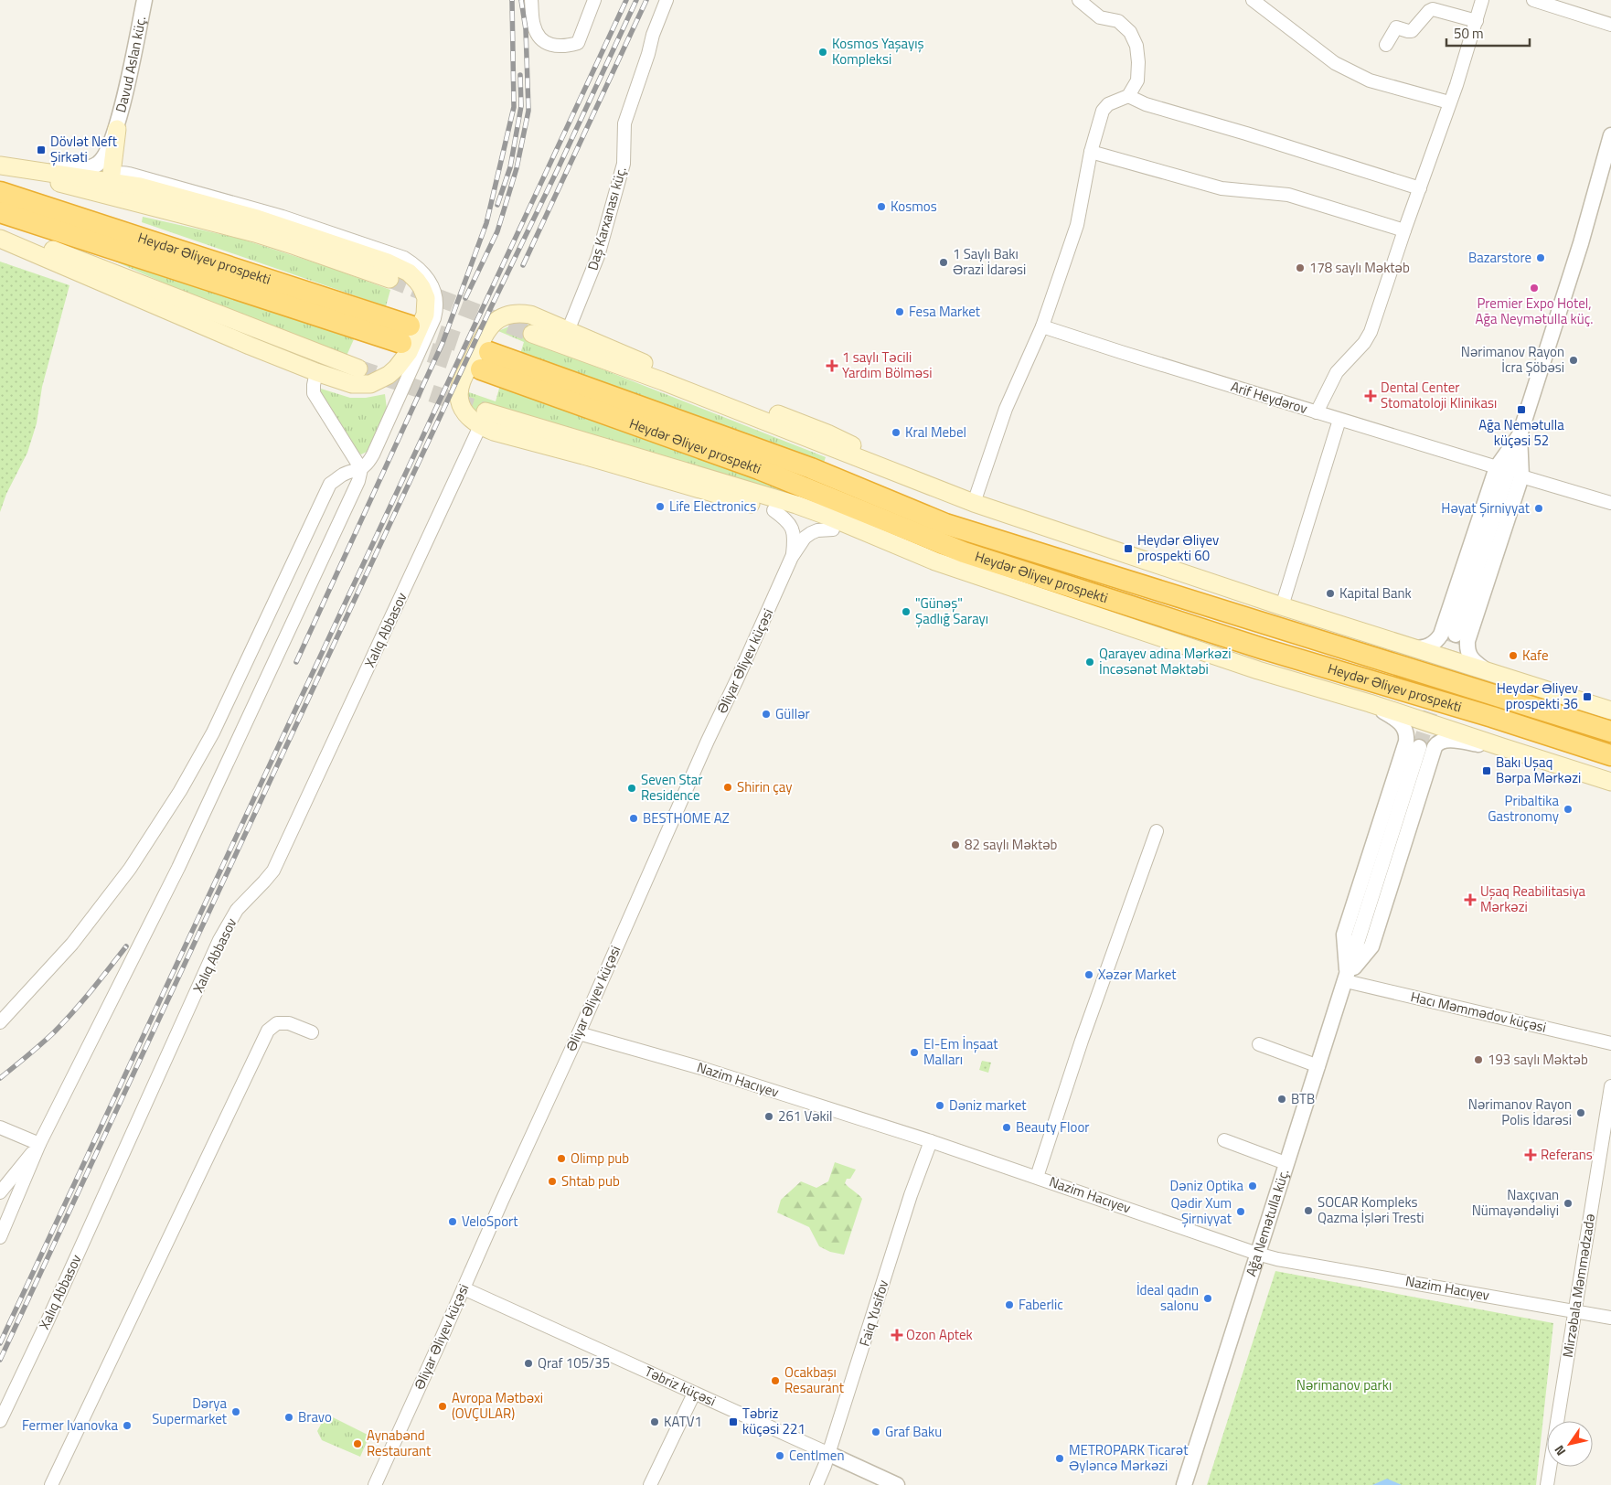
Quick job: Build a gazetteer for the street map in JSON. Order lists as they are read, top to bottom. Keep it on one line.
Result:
{"streets":{"highway":["Heydər Əliyev prospekti"],"street":["Davud Aslan küç.","Daş Karxanası küç.","Arif Heydərov","Xalıq Abbasov","Əliyar Əliyev küçəsi","Hacı Məmmədov küçəsi","Nazim Hacıyev","Ağa Nemətulla küç.","Mirzəbala Məmmədzadə","Faiq Yusifov","Təbriz küçəsi"]},"crossings":[["Əliyar Əliyev küçəsi","Nazim Hacıyev"],["Əliyar Əliyev küçəsi","Təbriz küçəsi"],["Hacı Məmmədov küçəsi","Ağa Nemətulla küç."],["Nazim Hacıyev","Ağa Nemətulla küç."],["Nazim Hacıyev","Mirzəbala Məmmədzadə"],["Nazim Hacıyev","Faiq Yusifov"],["Faiq Yusifov","Təbriz küçəsi"]],"parks":["Nərimanov parkı"],"places":{"other":["Kosmos Yaşayış Kompleksi","Kosmos","Bazarstore","1 Saylı Bakı Ərazi İdarəsi","178 saylı Məktəb","Premier Expo Hotel, Ağa Neymətulla küç.","Fesa Market","Nərimanov Rayon İcra Şöbəsi","Kral Mebel","Life Electronics","Həyat Şirniyyat","Kapital Bank","\"Günəş\" Şadlığ Sarayı","Kafe","Qarayev adına Mərkəzi İncəsənət Məktəbi","Güllər","Shirin çay","Seven Star Residence","Pribaltika Gastronomy","BESTHOME AZ","82 saylı Məktəb","Xəzər Market","El-Em İnşaat Malları","193 saylı Məktəb","BTB","Dəniz market","Nərimanov Rayon Polis İdarəsi","261 Vəkil","Beauty Floor","Olimp pub","Shtab pub","Dəniz Optika","Naxçıvan Nümayəndəliyi","SOCAR Kompleks Qazma İşləri Tresti","Qədir Xum Şirniyyat","VeloSport","İdeal qadın salonu","Faberlic","Qraf 105/35","Ocakbaşı Resaurant","Avropa Mətbəxi (OVÇULAR)","Dərya Supermarket","Bravo","KATV1","Fermer Ivanovka","Graf Baku","Aynabənd Restaurant","Centlmen","METROPARK Ticarət Əyləncə Mərkəzi"],"transit":["Dövlət Neft Şirkəti","Ağa Nemətulla küçəsi 52","Heydər Əliyev prospekti 60","Heydər Əliyev prospekti 36","Bakı Uşaq Bərpa Mərkəzi","Təbriz küçəsi 221"],"health":["1 saylı Təcili Yardım Bölməsi","Dental Center Stomatoloji Klinikası","Uşaq Reabilitasiya Mərkəzi","Referans","Ozon Aptek"]},"scale_bar":"50 m","north":"bottom left"}
